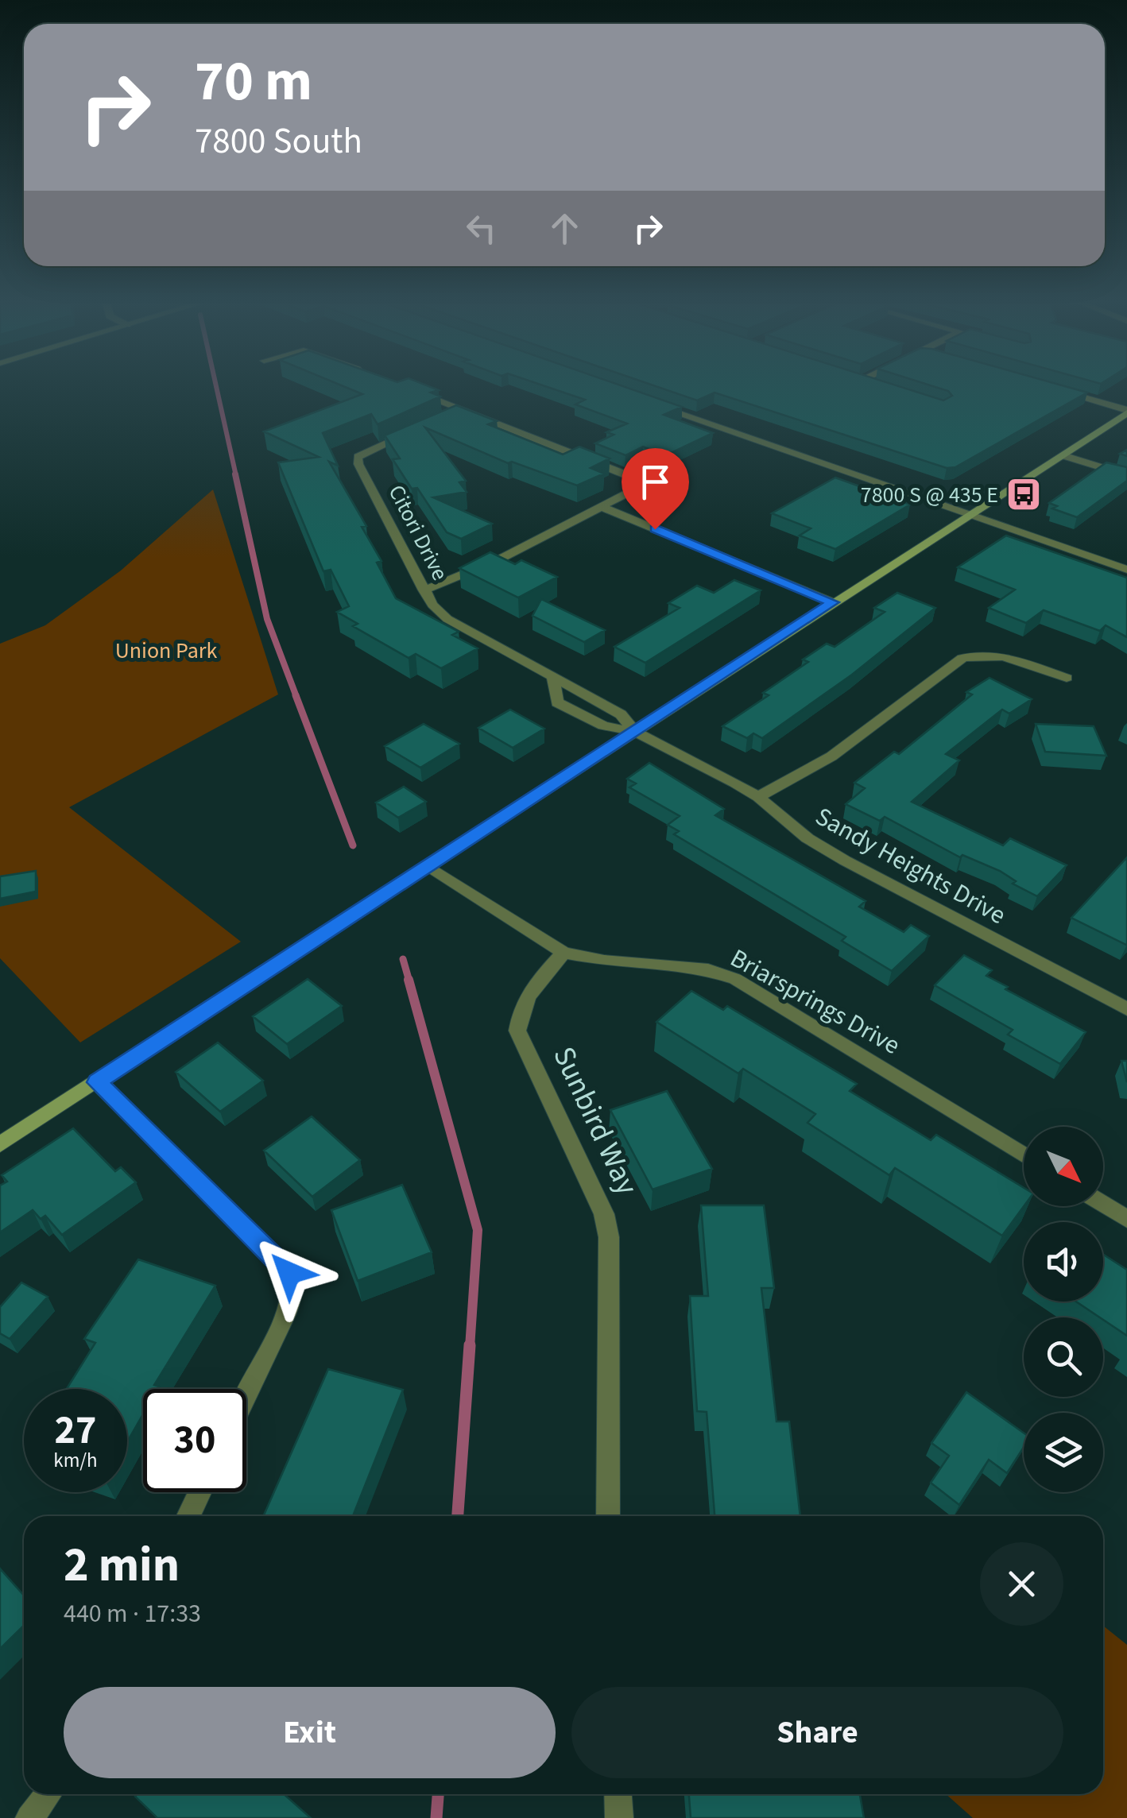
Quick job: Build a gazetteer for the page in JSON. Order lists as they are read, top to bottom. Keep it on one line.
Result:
{"streets":{"street":["Citori Drive","Sandy Heights Drive","Briarsprings Drive","Sunbird Way"]},"crossings":[["Citori Drive","Sandy Heights Drive"],["Briarsprings Drive","Sunbird Way"]],"parks":["Union Park"],"places":{"bus stop":["7800 S @ 435 E"]},"north":"bottom right","page":{"turn":["70 m","7800 South"],"speed":"27 km/h","limit":"30","heading":["2 min","440 m · 17:33"],"buttons":["Exit","Share"]}}
